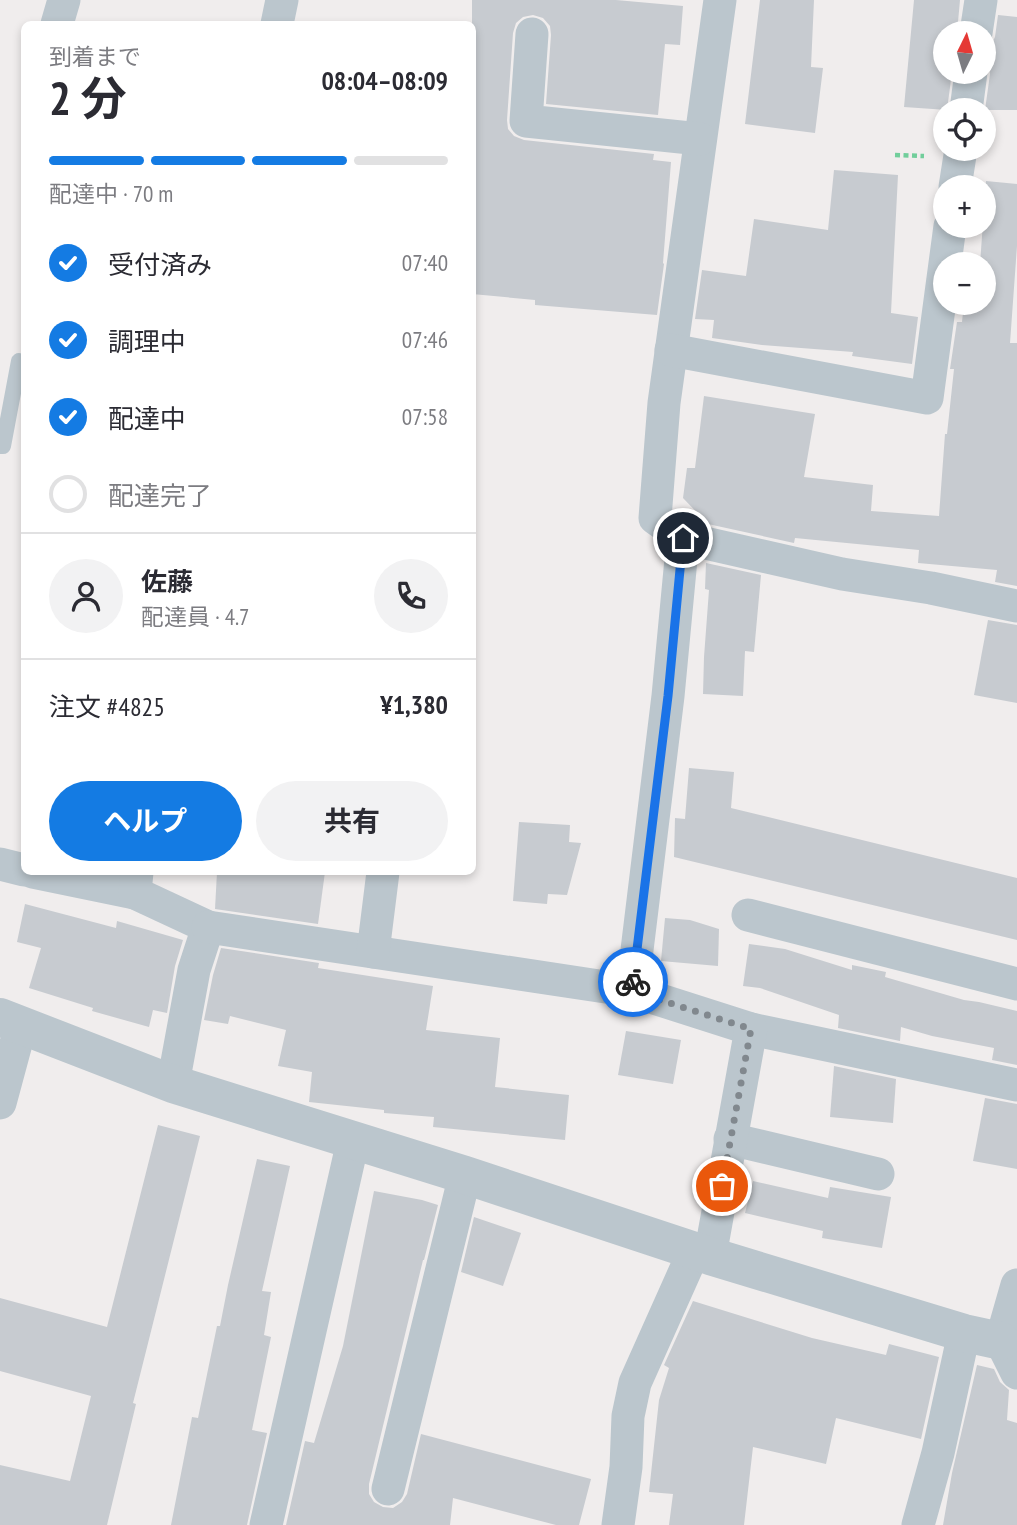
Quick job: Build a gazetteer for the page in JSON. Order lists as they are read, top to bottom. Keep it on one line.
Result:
{"north":"top","page":{"map_buttons":["+","−"],"heading":["2 分","到着まで","08:04–08:09"],"panel":["佐藤","配達員 · 4.7","注文 #4825","¥1,380"],"bar":"配達中 · 70 m","list":[["受付済み","07:40"],["調理中","07:46"],["配達中","07:58"],"配達完了"],"buttons":["ヘルプ","共有"]}}
